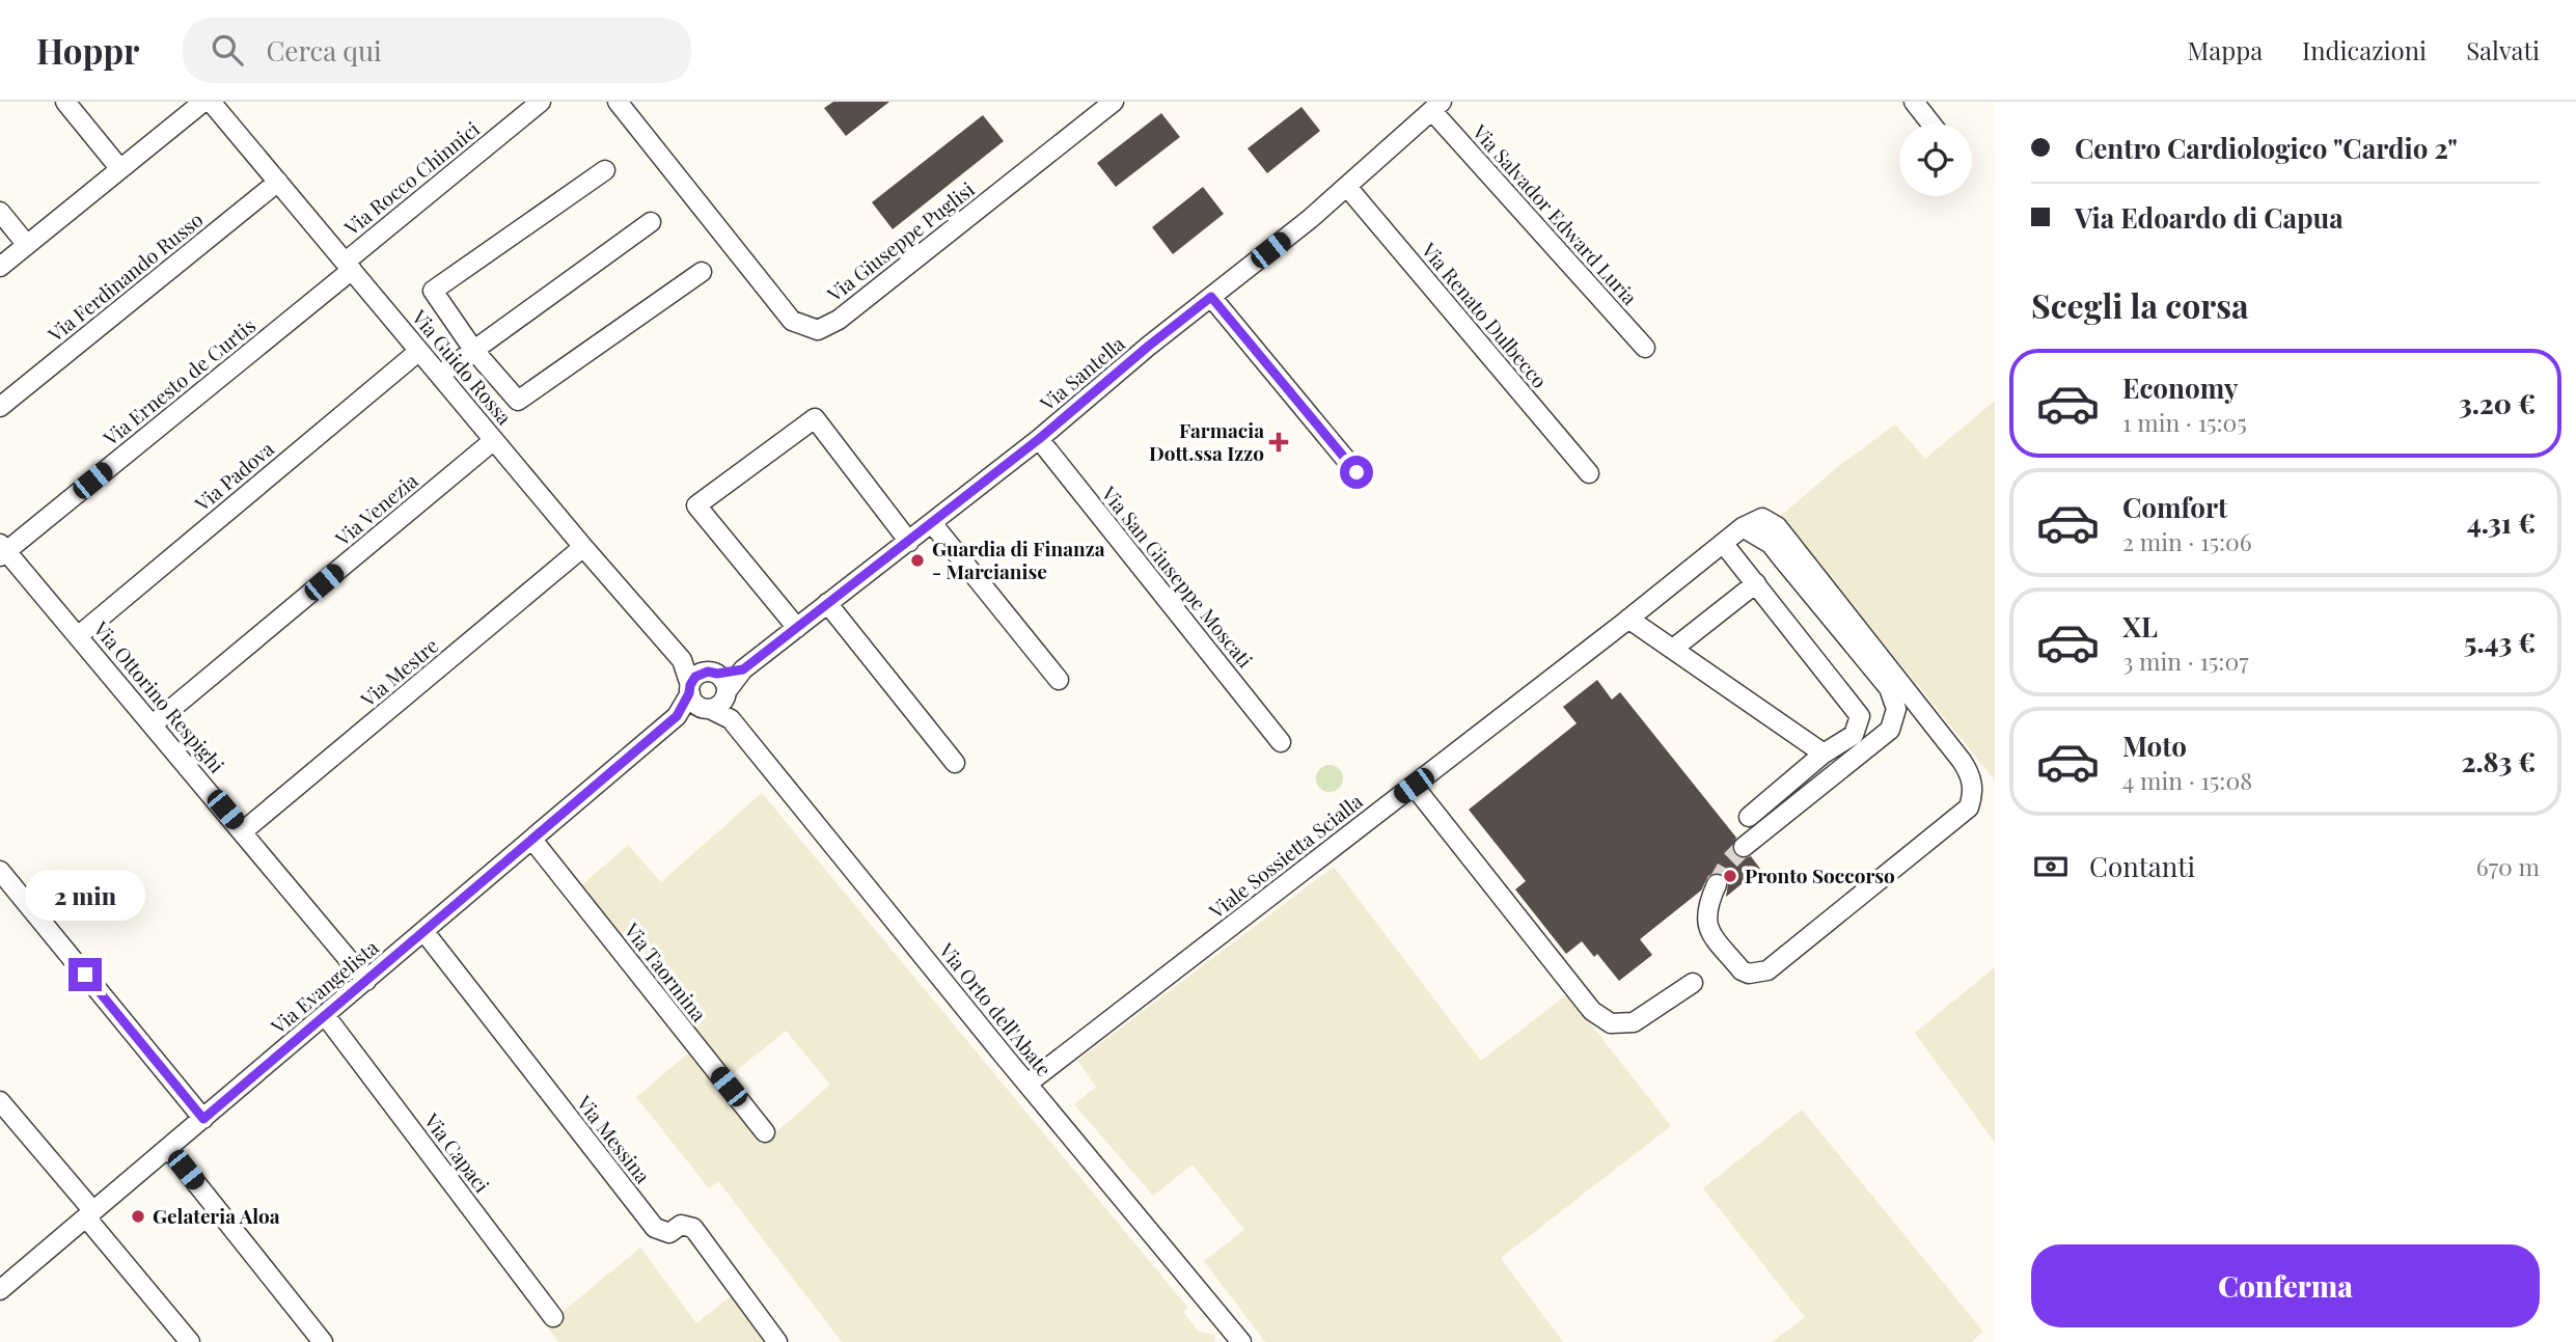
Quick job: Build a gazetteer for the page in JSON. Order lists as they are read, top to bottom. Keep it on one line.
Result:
{"streets":{"street":["Via Rocco Chinnici","Via Salvador Edward Luria","Via Giuseppe Puglisi","Via Ferdinando Russo","Via Renato Dulbecco","Via Guido Rossa","Via Santella","Via Ernesto de Curtis","Via Padova","Via Venezia","Via San Giuseppe Moscati","Via Mestre","Via Ottorino Respighi","Viale Sossietta Scialla","Via Taormina","Via Evangelista","Via Orto dell'Abate","Via Messina","Via Capaci"]},"crossings":[["Via Rocco Chinnici","Via Guido Rossa"],["Via Rocco Chinnici","Via Ernesto de Curtis"],["Via Salvador Edward Luria","Via Santella"],["Via Ferdinando Russo","Via Guido Rossa"],["Via Renato Dulbecco","Via Santella"],["Via Guido Rossa","Via Santella"],["Via Guido Rossa","Via Ernesto de Curtis"],["Via Guido Rossa","Via Padova"],["Via Guido Rossa","Via Venezia"],["Via Guido Rossa","Via Mestre"],["Via Guido Rossa","Via Evangelista"],["Via Guido Rossa","Via Orto dell'Abate"],["Via Santella","Via San Giuseppe Moscati"],["Via Santella","Via Evangelista"],["Via Santella","Via Orto dell'Abate"],["Via Ernesto de Curtis","Via Ottorino Respighi"],["Via Padova","Via Ottorino Respighi"],["Via Venezia","Via Ottorino Respighi"],["Via Mestre","Via Ottorino Respighi"],["Via Ottorino Respighi","Via Evangelista"],["Viale Sossietta Scialla","Via Orto dell'Abate"],["Via Taormina","Via Evangelista"],["Via Evangelista","Via Orto dell'Abate"],["Via Evangelista","Via Messina"],["Via Evangelista","Via Capaci"]],"places":{"health":["Farmacia Dott.ssa Izzo"],"other":["Guardia di Finanza - Marcianise","Pronto Soccorso","Gelateria Aloa"]},"page":{"header":"Hoppr","search":"Cerca qui","nav":["Mappa","Indicazioni","Salvati"],"banner":["Centro Cardiologico \"Cardio 2\"","Via Edoardo di Capua"],"heading":"Scegli la corsa","list":[{"name":"Economy","note":"1 min · 15:05","value":"3.20 €"},{"name":"Comfort","note":"2 min · 15:06","value":"4.31 €"},{"name":"XL","note":"3 min · 15:07","value":"5.43 €"},{"name":"Moto","note":"4 min · 15:08","value":"2.83 €"}],"pay":["Contanti","670 m"],"bubble":"2 min","buttons":"Conferma"}}
